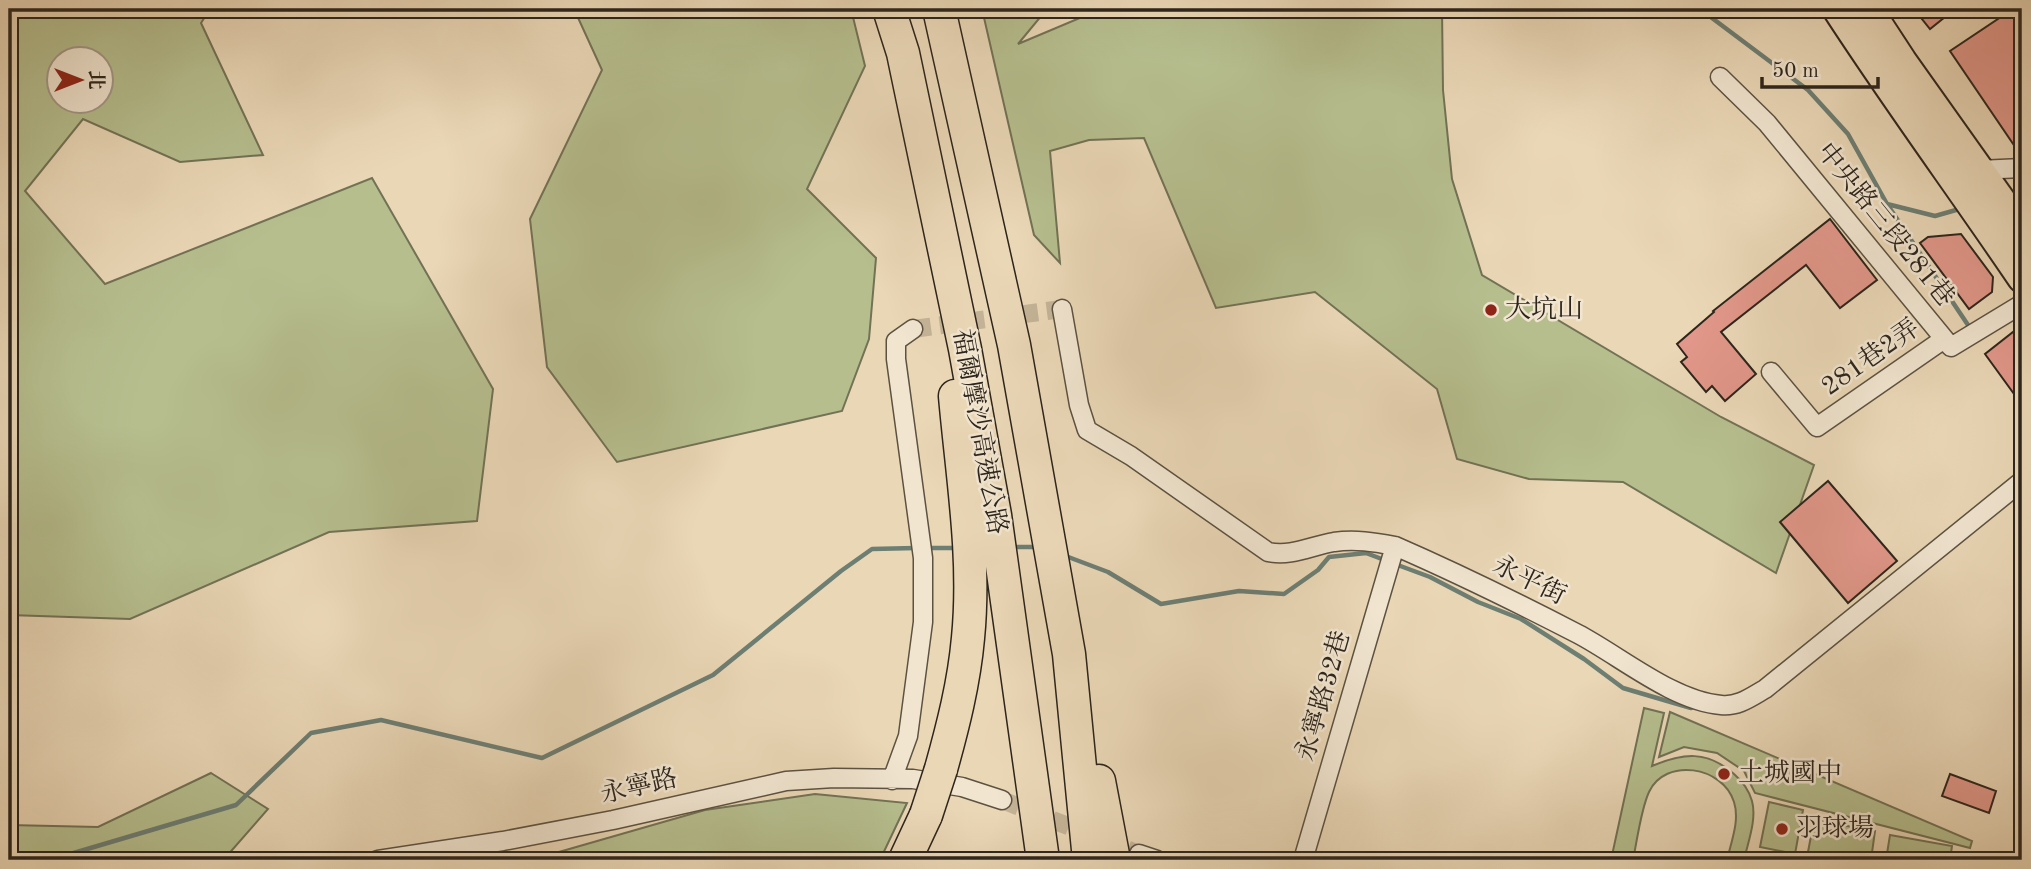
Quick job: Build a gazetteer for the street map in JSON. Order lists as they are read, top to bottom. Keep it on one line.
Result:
{"streets":{"highway":["福爾摩沙高速公路"],"street":["中央路三段281巷","281巷2弄","永平街","永寧路32巷","永寧路"]},"crossings":[["中央路三段281巷","281巷2弄"],["永平街","永寧路32巷"]],"places":["大坑山","土城國中","羽球場"],"scale_bar":"50 m","north":"right"}
